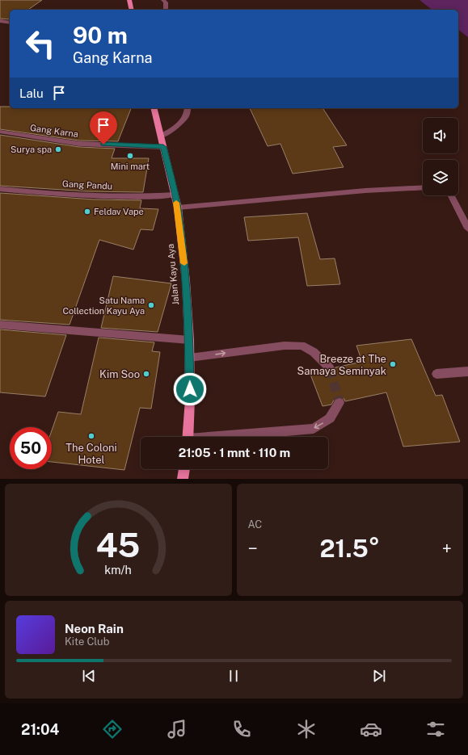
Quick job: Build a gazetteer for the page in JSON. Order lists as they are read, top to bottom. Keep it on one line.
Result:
{"streets":{"main road":["Jalan Kayu Aya"],"street":["Gang Karna","Gang Pandu"]},"crossings":[["Gang Karna","Jalan Kayu Aya"],["Gang Pandu","Jalan Kayu Aya"]],"places":["Surya spa","Mini mart","Feldav Vape","Satu Nama Collection Kayu Aya","Breeze at The Samaya Seminyak","Kim Soo","The Coloni Hotel"],"page":{"turn":["90 m","Gang Karna"],"then":"Lalu","limit":"50","trip":"21:05 · 1 mnt · 110 m","tile":"AC","heat":["−","21.5°","+"],"song":["Neon Rain","Kite Club"],"tabs":"21:04","gauge":["45","km/h"]}}
